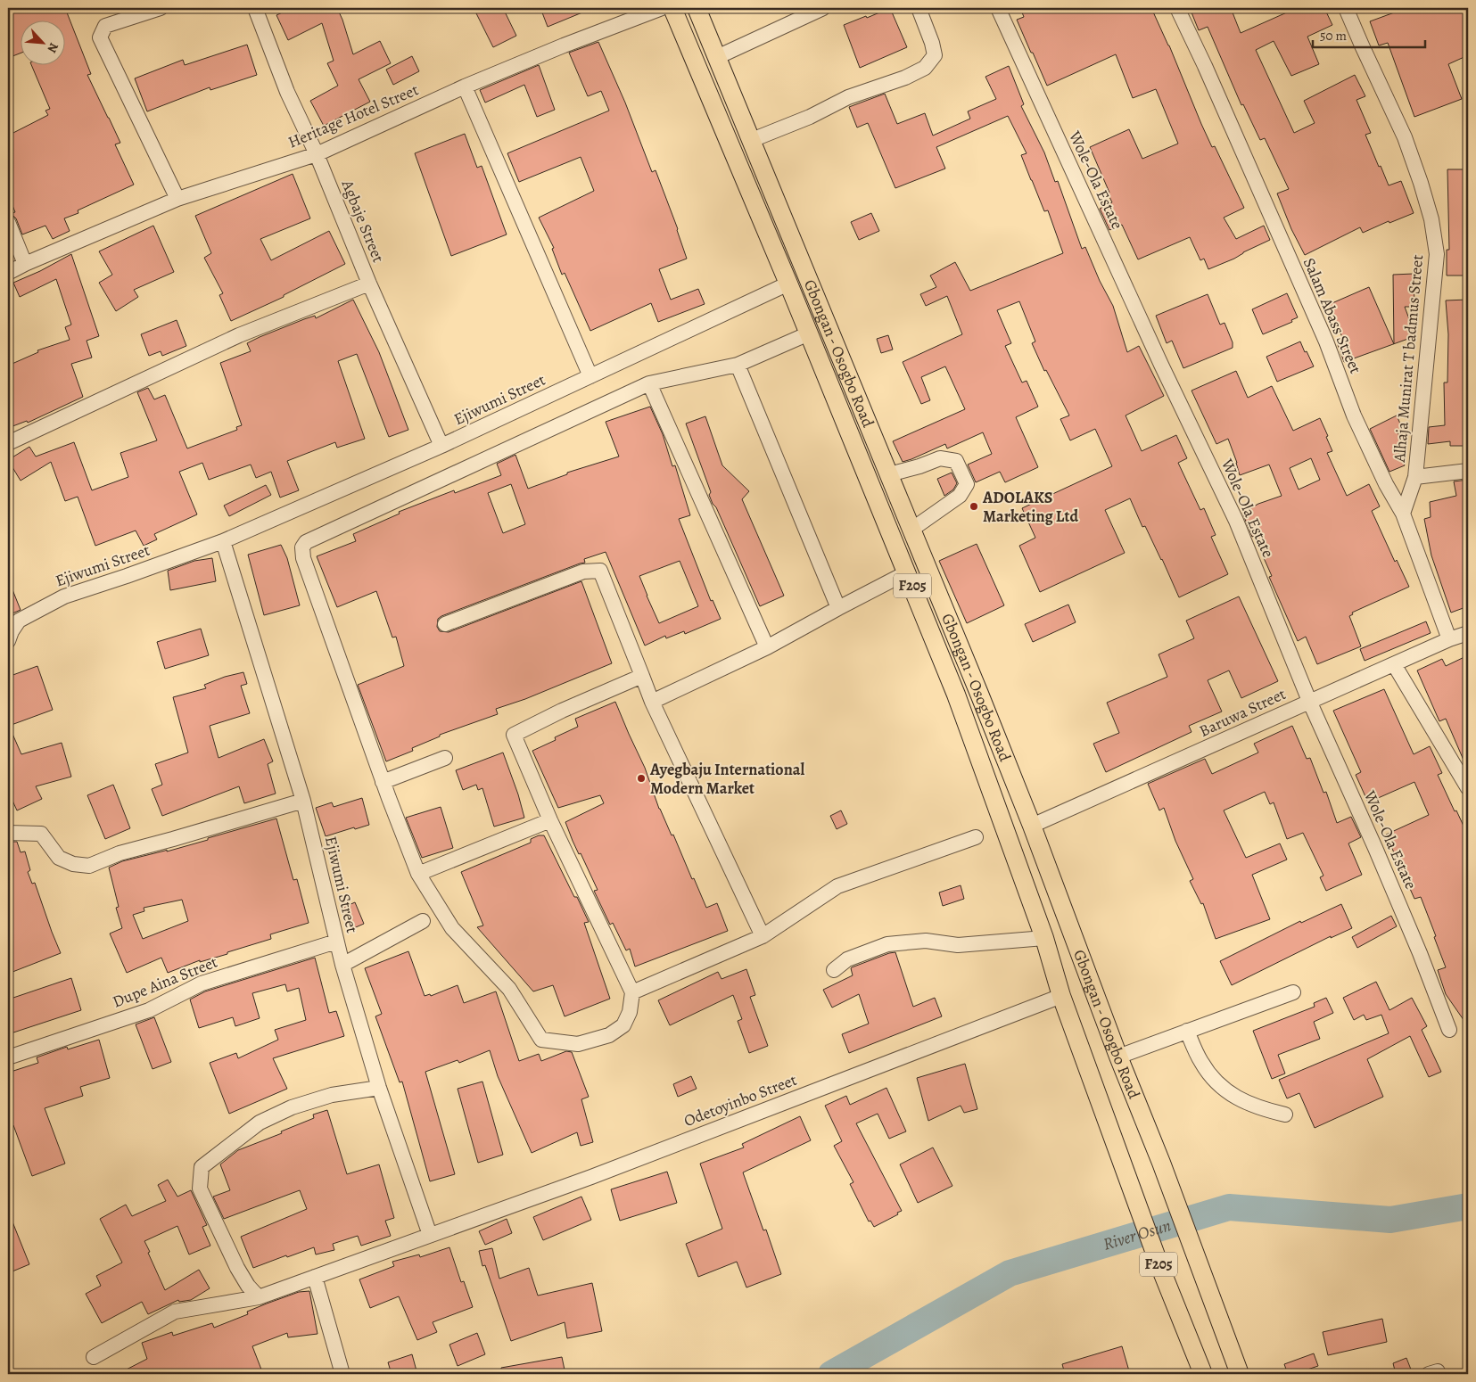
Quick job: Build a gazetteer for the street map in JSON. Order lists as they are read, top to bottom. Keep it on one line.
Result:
{"streets":{"main road":["Gbongan - Osogbo Road","F205"],"street":["Heritage Hotel Street","Wole-Ola Estate","Agbaje Street","Salam Abass Street","Alhaja Munirat T badmus Street","Ejiwumi Street","Baruwa Street","Dupe Aina Street","Odetoyinbo Street"]},"crossings":[["Heritage Hotel Street","Agbaje Street"],["Wole-Ola Estate","Baruwa Street"],["Agbaje Street","Ejiwumi Street"],["Salam Abass Street","Alhaja Munirat T badmus Street"],["Salam Abass Street","Baruwa Street"],["Gbongan - Osogbo Road","Ejiwumi Street"],["Gbongan - Osogbo Road","Baruwa Street"],["Gbongan - Osogbo Road","Odetoyinbo Street"],["Ejiwumi Street","Dupe Aina Street"],["Ejiwumi Street","Odetoyinbo Street"]],"water":["River Osun"],"places":["ADOLAKS Marketing Ltd","Ayegbaju International Modern Market"],"scale_bar":"50 m","north":"bottom right"}
